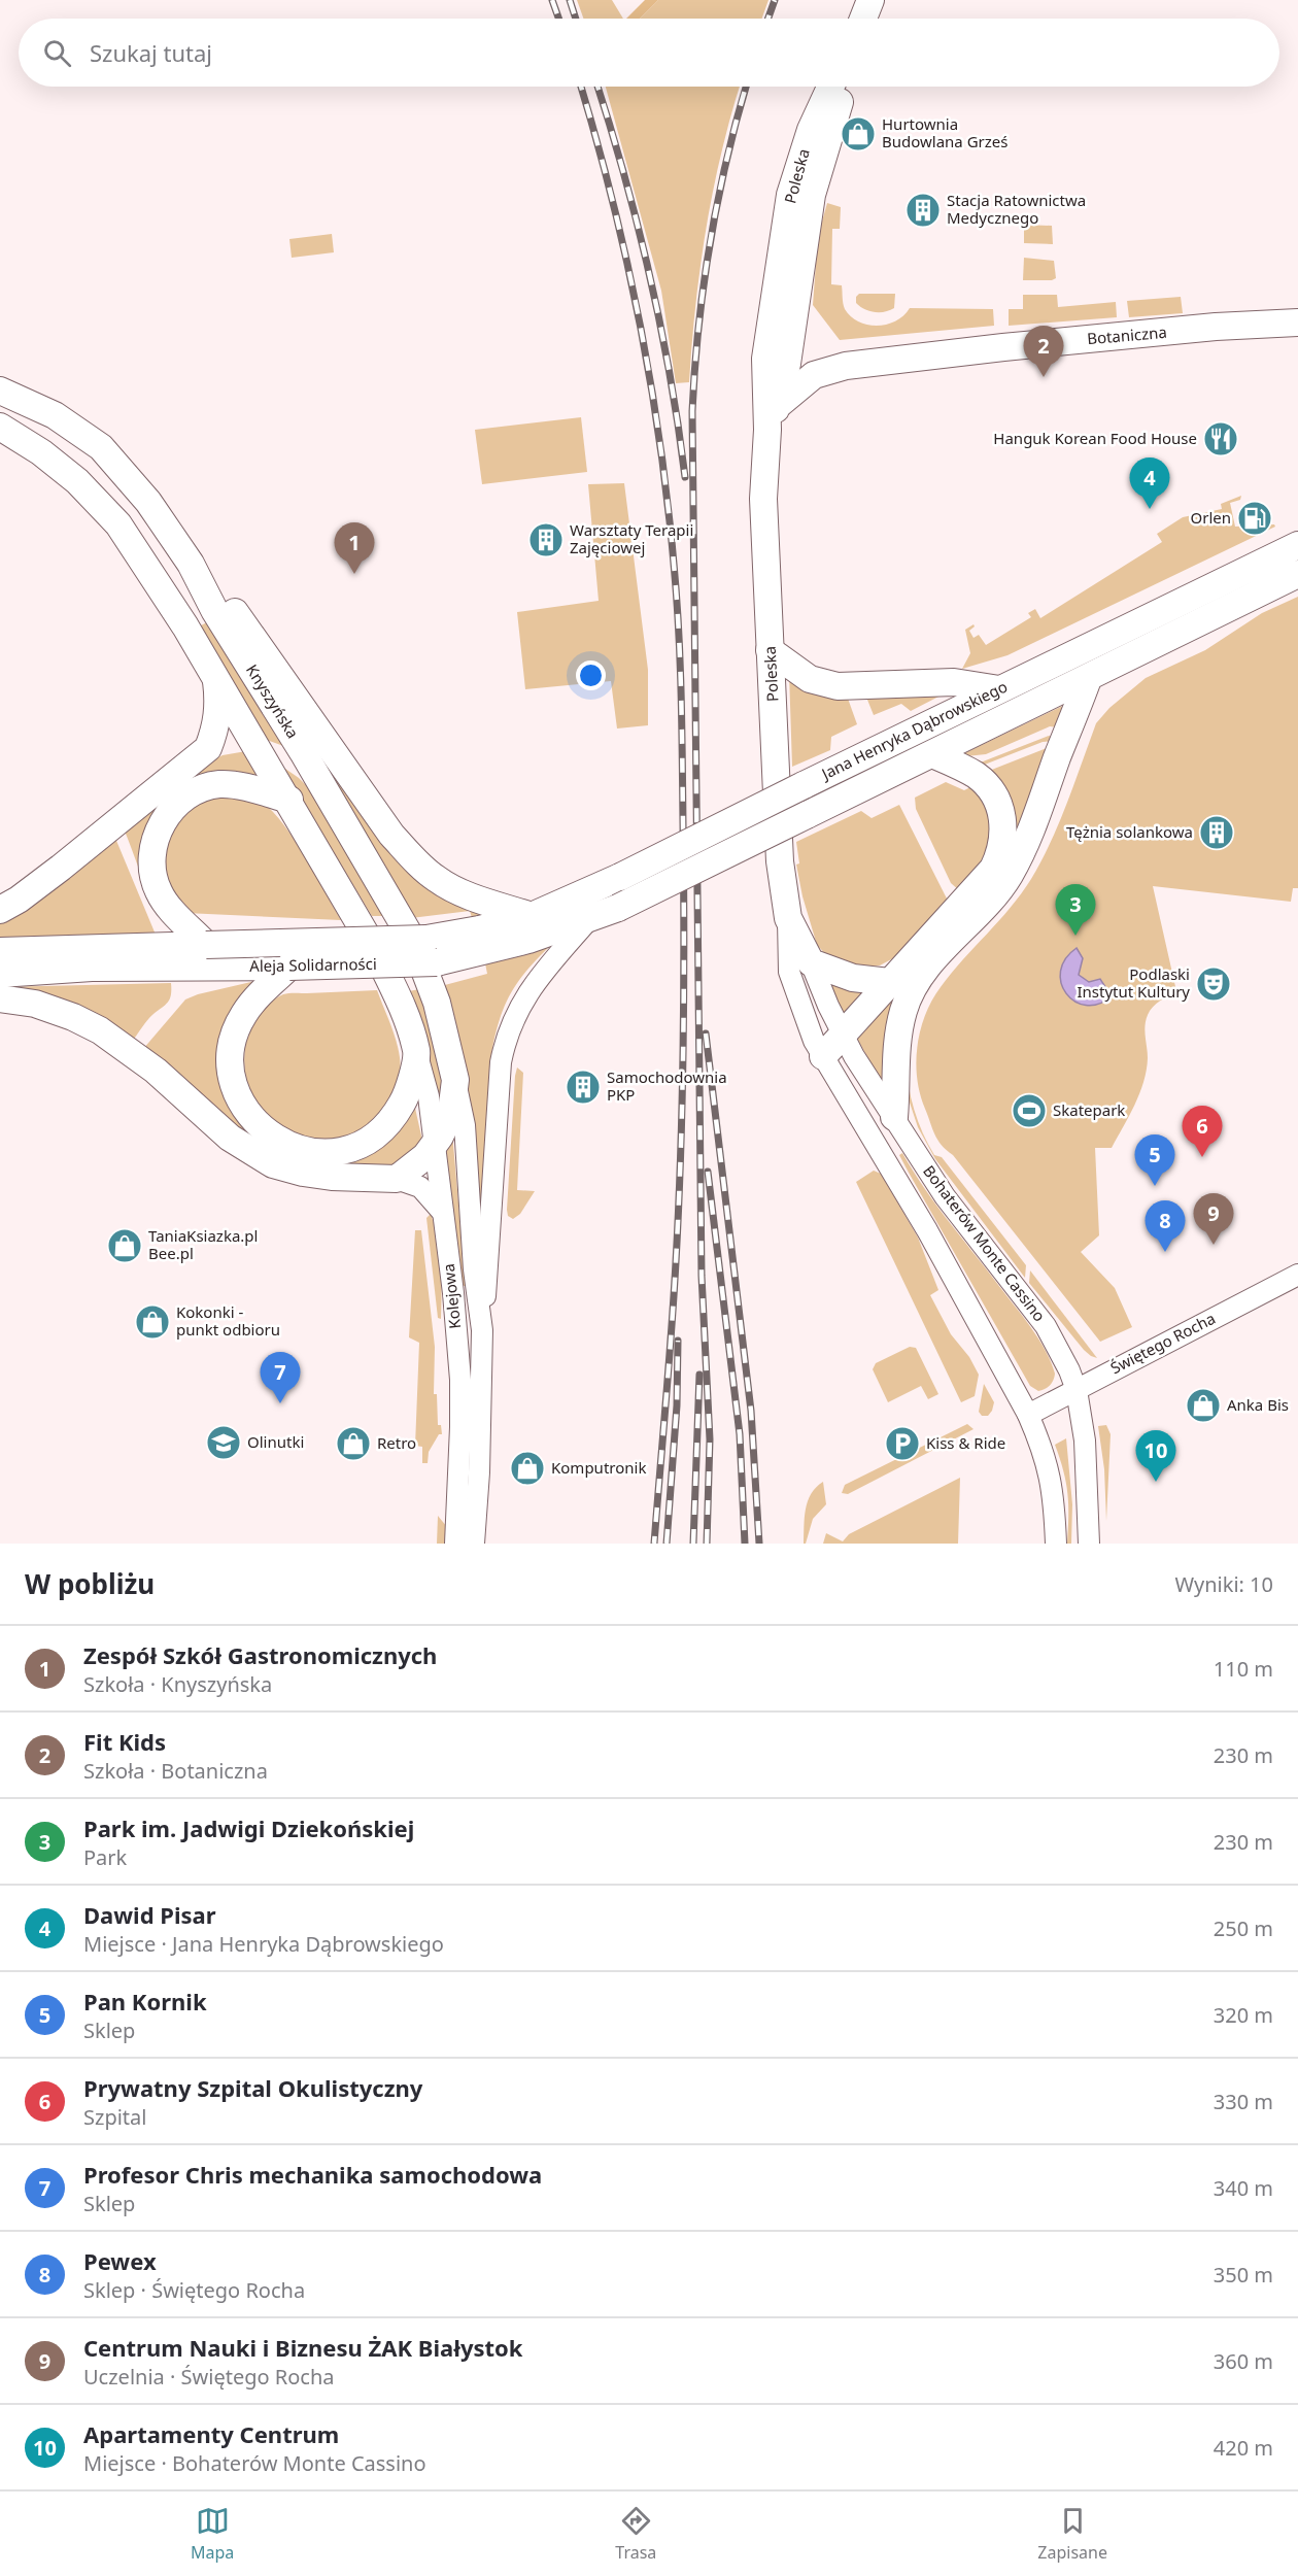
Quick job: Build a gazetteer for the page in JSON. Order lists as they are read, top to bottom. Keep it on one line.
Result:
{"streets":{"main road":["Poleska","Botaniczna","Knyszyńska","Jana Henryka Dąbrowskiego","Aleja Solidarności"],"street":["Bohaterów Monte Cassino","Kolejowa","Świętego Rocha"]},"crossings":[["Poleska","Botaniczna"],["Poleska","Bohaterów Monte Cassino"],["Knyszyńska","Kolejowa"],["Jana Henryka Dąbrowskiego","Aleja Solidarności"],["Bohaterów Monte Cassino","Świętego Rocha"]],"places":{"shop":["Hurtownia Budowlana Grześ","TaniaKsiazka.pl Bee.pl","Kokonki - punkt odbioru","Anka Bis","Retro","Komputronik"],"building":["Stacja Ratownictwa Medycznego","Warsztaty Terapii Zajęciowej","Tężnia solankowa","Samochodownia PKP"],"restaurant":["Hanguk Korean Food House"],"fuel station":["Orlen"],"theatre":["Podlaski Instytut Kultury"],"sports":["Skatepark"],"school or university":["Olinutki"],"parking":["Kiss & Ride"]},"page":{"search":"Szukaj tutaj","pins":["2","4","1","3","6","5","9","8","7","10"],"heading":["W pobliżu","Wyniki: 10"],"list":[{"mark":"1","name":"Zespół Szkół Gastronomicznych","note":"Szkoła · Knyszyńska","value":"110 m"},{"mark":"2","name":"Fit Kids","note":"Szkoła · Botaniczna","value":"230 m"},{"mark":"3","name":"Park im. Jadwigi Dziekońskiej","note":"Park","value":"230 m"},{"mark":"4","name":"Dawid Pisar","note":"Miejsce · Jana Henryka Dąbrowskiego","value":"250 m"},{"mark":"5","name":"Pan Kornik","note":"Sklep","value":"320 m"},{"mark":"6","name":"Prywatny Szpital Okulistyczny","note":"Szpital","value":"330 m"},{"mark":"7","name":"Profesor Chris mechanika samochodowa","note":"Sklep","value":"340 m"},{"mark":"8","name":"Pewex","note":"Sklep · Świętego Rocha","value":"350 m"},{"mark":"9","name":"Centrum Nauki i Biznesu ŻAK Białystok","note":"Uczelnia · Świętego Rocha","value":"360 m"},{"mark":"10","name":"Apartamenty Centrum","note":"Miejsce · Bohaterów Monte Cassino","value":"420 m"}],"nav":["Mapa","Trasa","Zapisane"]}}
